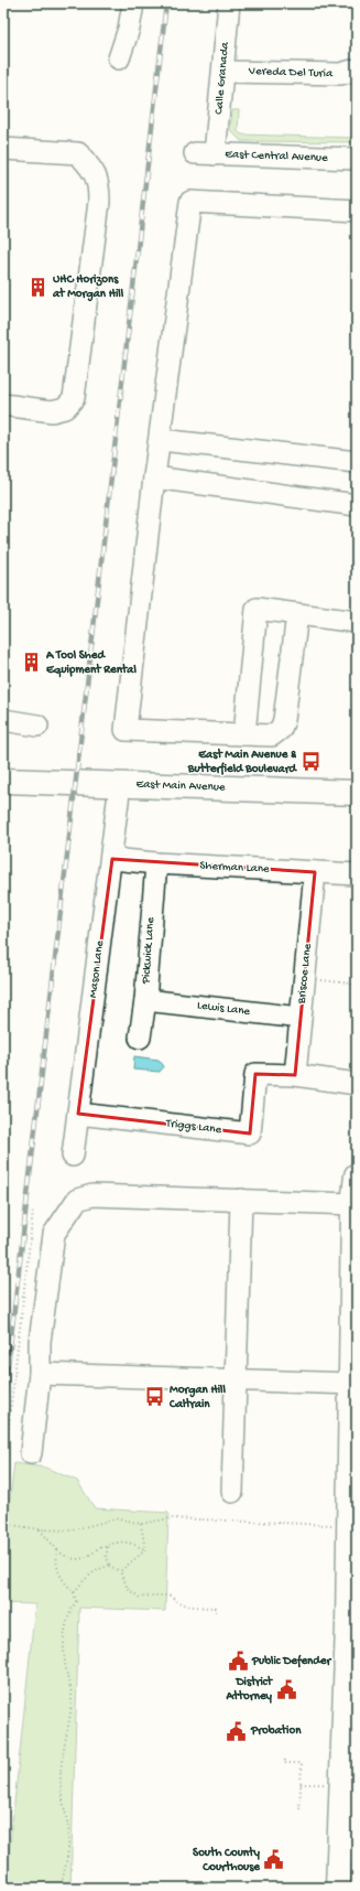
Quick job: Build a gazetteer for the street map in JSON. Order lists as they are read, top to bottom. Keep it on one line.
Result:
{"streets":{"main road":["East Main Avenue"],"street":["Vereda Del Turia","Calle Granada","East Central Avenue","Sherman Lane","Pickwick Lane","Mason Lane","Briscoe Lane","Lewis Lane","Triggs Lane"]},"crossings":[["Vereda Del Turia","Calle Granada"],["Calle Granada","East Central Avenue"],["East Main Avenue","Mason Lane"],["Sherman Lane","Pickwick Lane"],["Sherman Lane","Mason Lane"],["Sherman Lane","Briscoe Lane"],["Pickwick Lane","Lewis Lane"],["Mason Lane","Triggs Lane"],["Briscoe Lane","Lewis Lane"],["Briscoe Lane","Triggs Lane"]],"places":{"building":["UHC Horizons at Morgan Hill","A Tool Shed Equipment Rental"],"bus stop":["East Main Avenue & Butterfield Boulevard","Morgan Hill Caltrain"],"public building":["Public Defender","District Attorney","Probation","South County Courthouse"]}}
